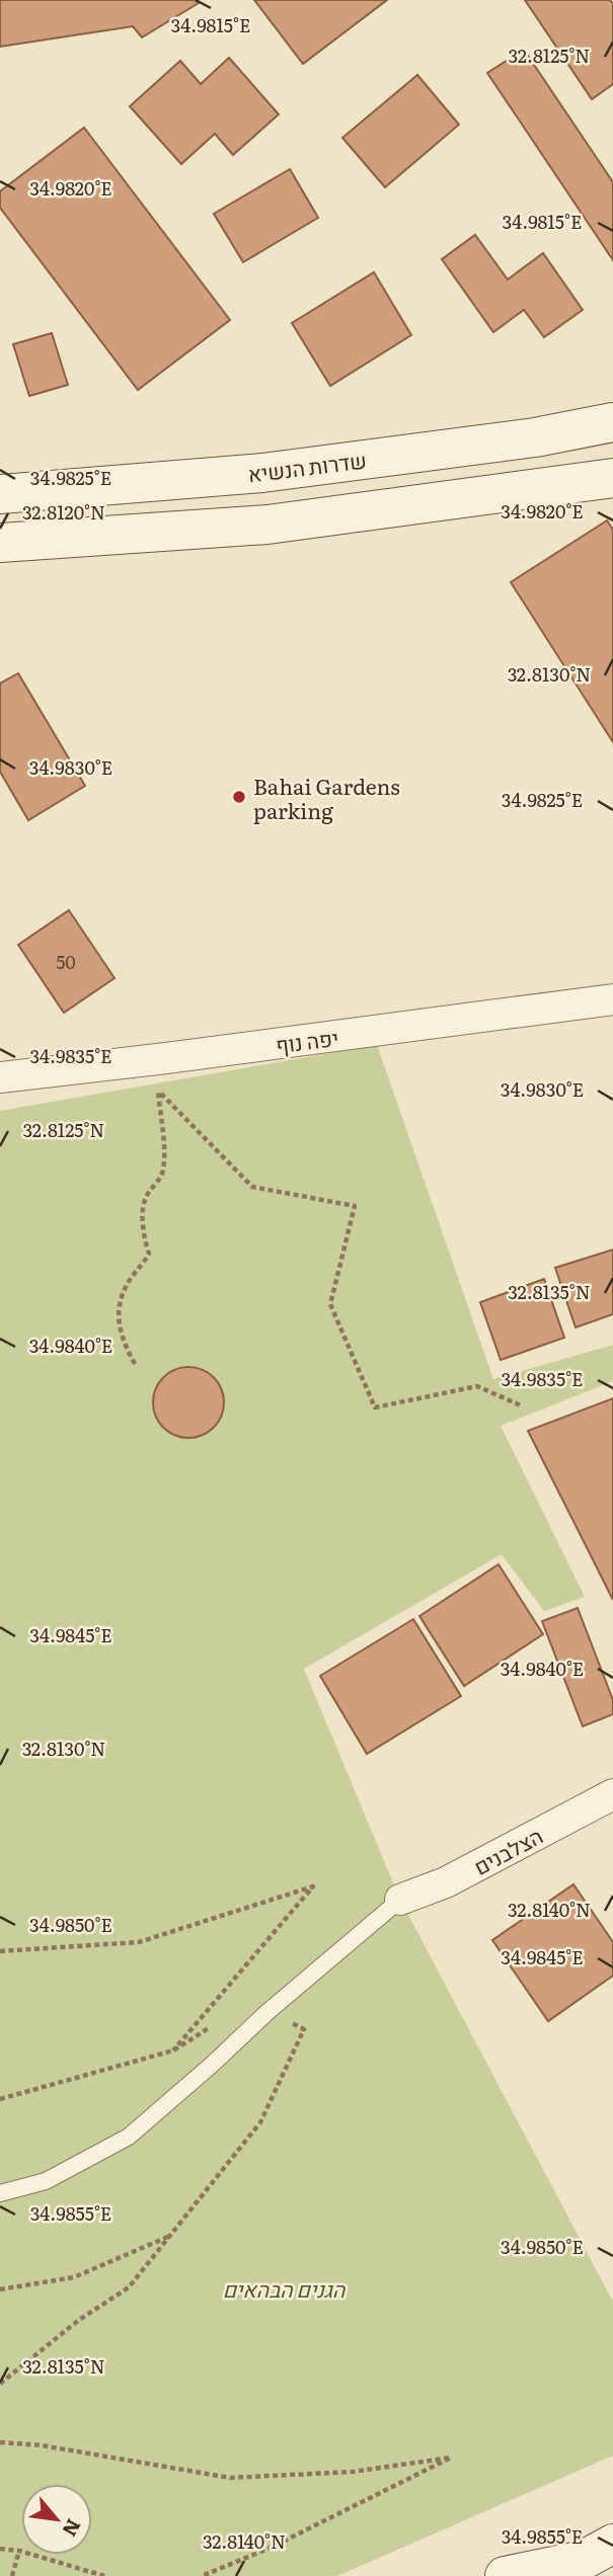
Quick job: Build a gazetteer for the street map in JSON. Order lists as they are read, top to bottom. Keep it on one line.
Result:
{"streets":{"street":["שדרות הנשיא","יפה נוף","הצלבנים"]},"parks":["הגנים הבהאים"],"places":["Bahai Gardens parking"],"house_numbers":["50"],"north":"bottom right","coordinates":["34.9815°E","32.8125°N","34.9820°E","34.9825°E","32.8120°N","32.8130°N","34.9830°E","34.9835°E","32.8135°N","34.9840°E","34.9845°E","32.8140°N","34.9850°E","34.9855°E"]}
